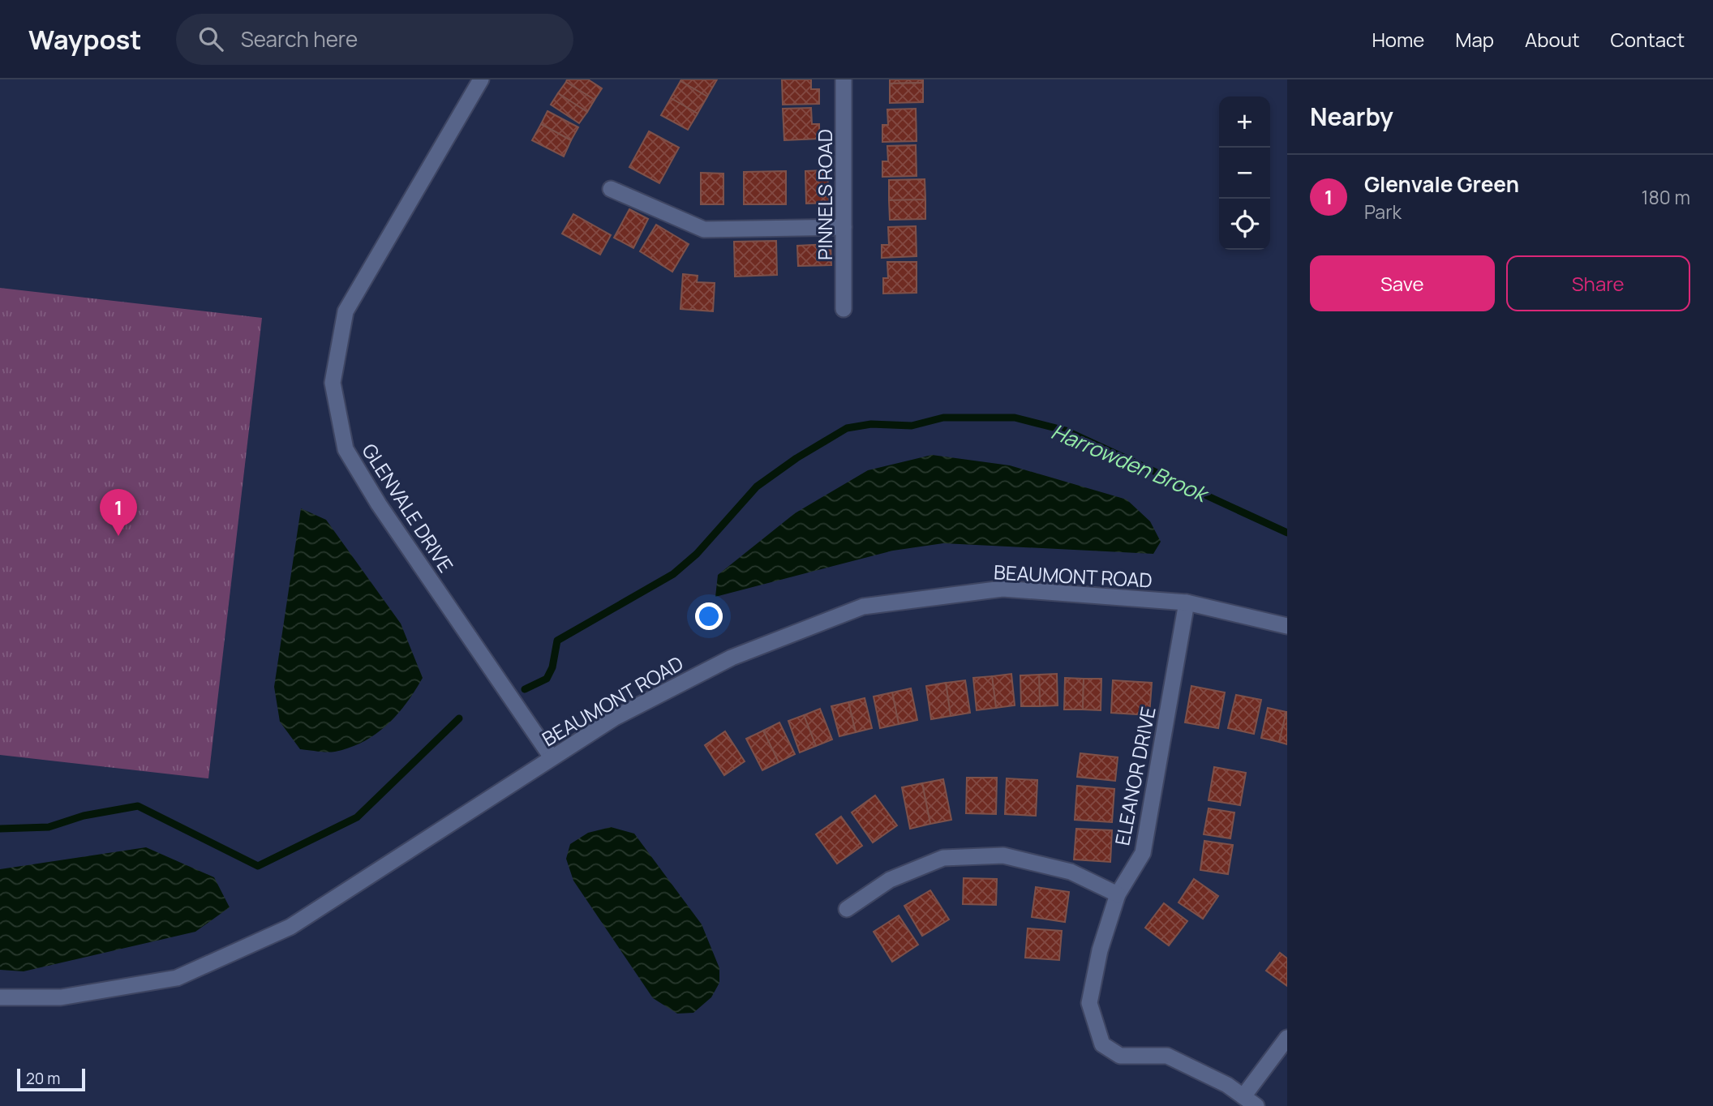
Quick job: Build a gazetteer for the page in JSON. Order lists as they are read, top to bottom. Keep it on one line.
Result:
{"streets":{"street":["PINNELS ROAD","GLENVALE DRIVE","BEAUMONT ROAD","ELEANOR DRIVE"]},"crossings":[["GLENVALE DRIVE","BEAUMONT ROAD"],["BEAUMONT ROAD","ELEANOR DRIVE"]],"water":["Harrowden Brook"],"scale_bar":"20 m","page":{"header":"Waypost","search":"Search here","nav":["Home","Map","About","Contact"],"heading":"Nearby","map_buttons":["+","−"],"list":[{"mark":"1","name":"Glenvale Green","note":"Park","value":"180 m"}],"buttons":["Save","Share"],"pins":"1","scale":"20 m"}}
